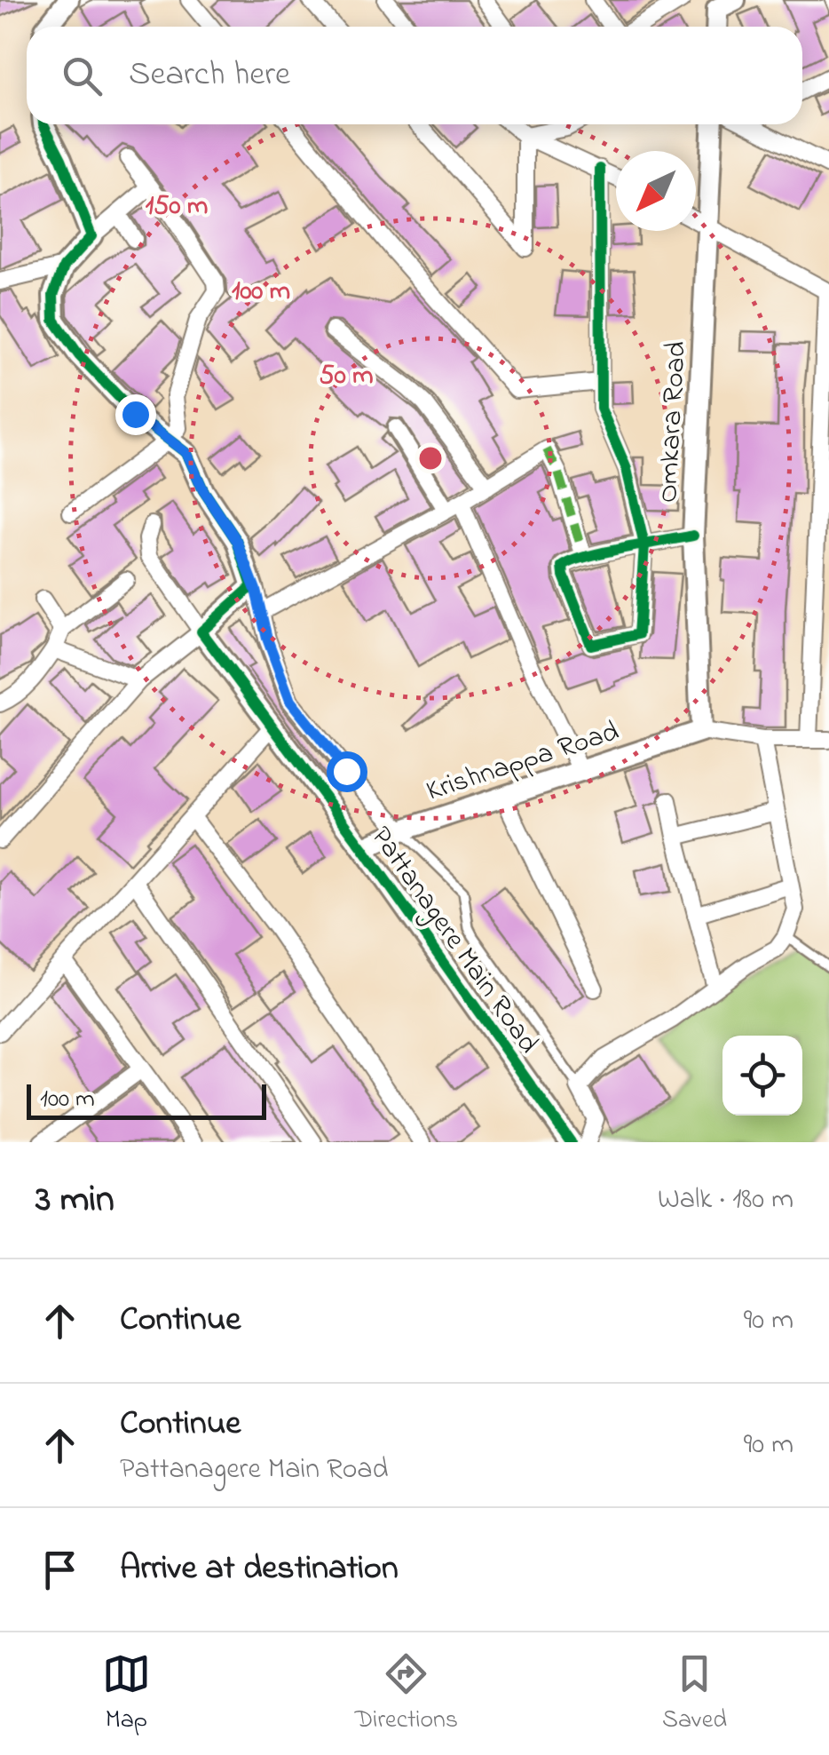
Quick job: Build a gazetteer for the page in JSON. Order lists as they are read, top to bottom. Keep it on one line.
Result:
{"streets":{"street":["Omkara Road","Krishnappa Road","Pattanagere Main Road"]},"crossings":[["Omkara Road","Krishnappa Road"],["Krishnappa Road","Pattanagere Main Road"]],"scale_bar":"100 m","north":"bottom left","page":{"search":"Search here","scale":"100 m","heading":["3 min","Walk · 180 m"],"list":[["Continue","90 m"],["Continue","Pattanagere Main Road","90 m"],"Arrive at destination"],"nav":["Map","Directions","Saved"]},"rings":["150 m","100 m","50 m"]}
